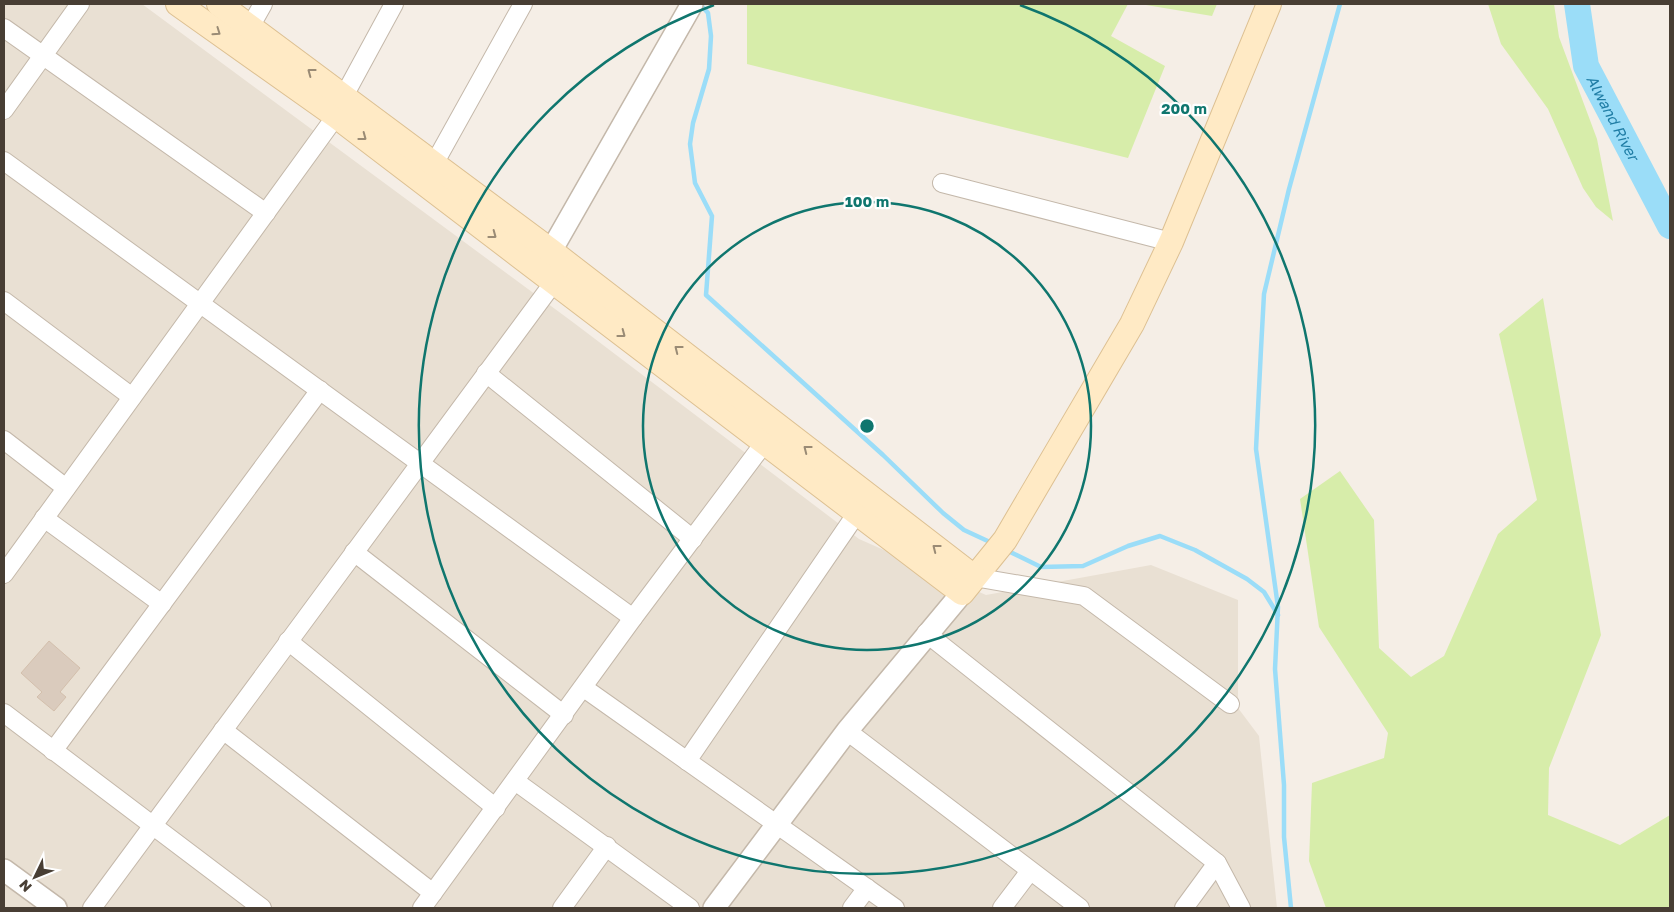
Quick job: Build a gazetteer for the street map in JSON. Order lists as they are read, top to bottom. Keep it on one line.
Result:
{"water":["Alwand River"],"north":"bottom left","rings":["200 m","100 m"]}
